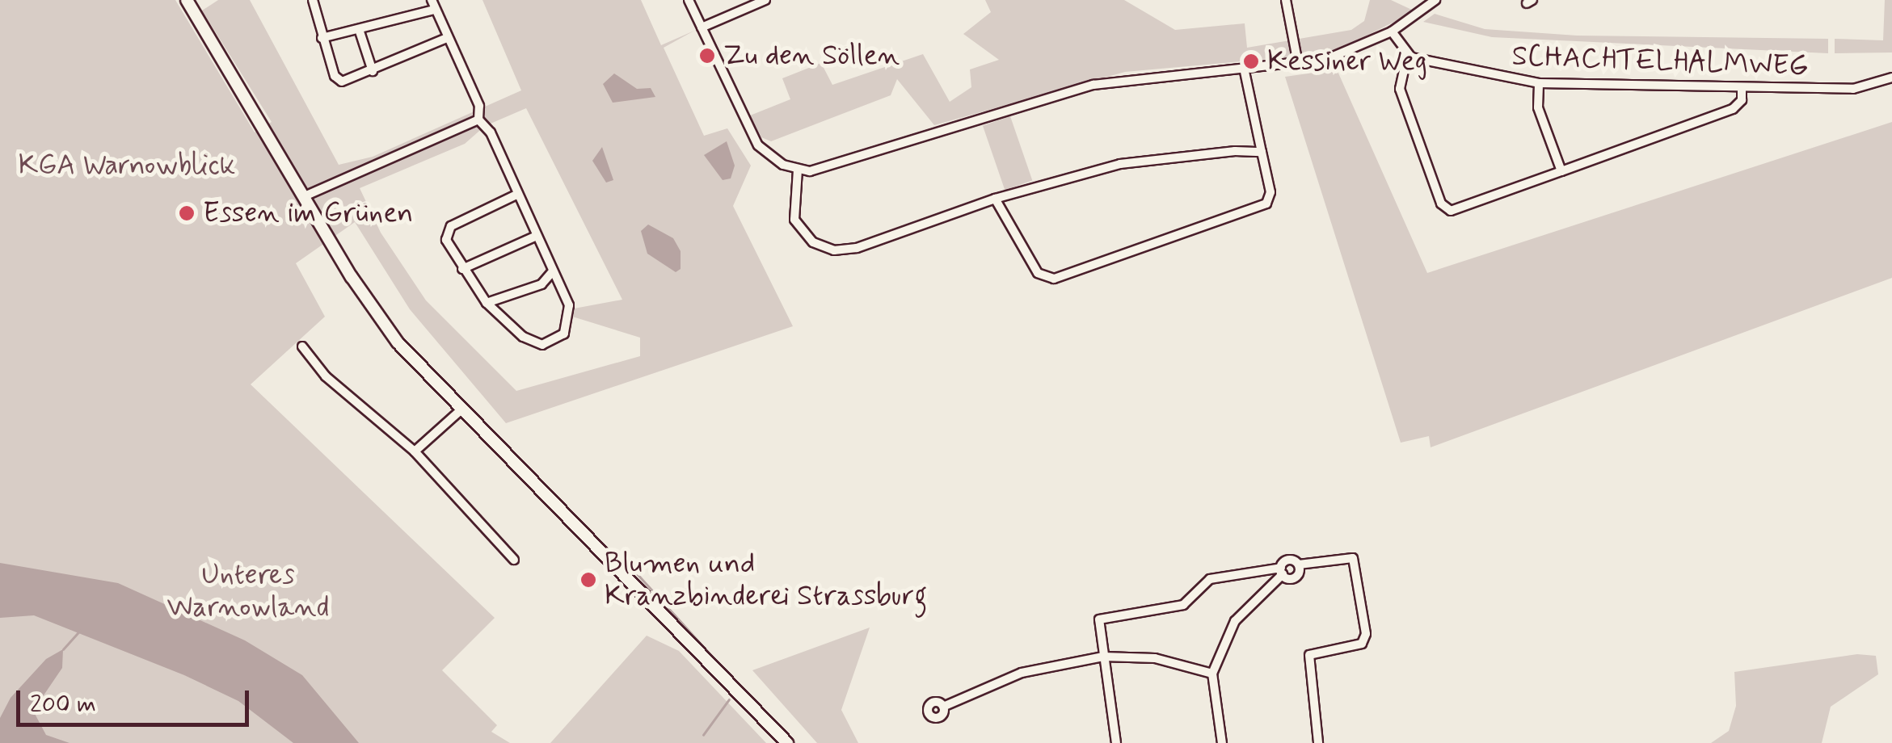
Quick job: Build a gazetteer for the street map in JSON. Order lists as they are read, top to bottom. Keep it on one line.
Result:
{"streets":{"street":["SCHACHTELHALMWEG"]},"parks":["KGA Warnowblick","Unteres Warnowland"],"places":["Zu den Söllen","Kessiner Weg","Essen im Grünen","Blumen und Kranzbinderei Strassburg"],"scale_bar":"200 m"}
